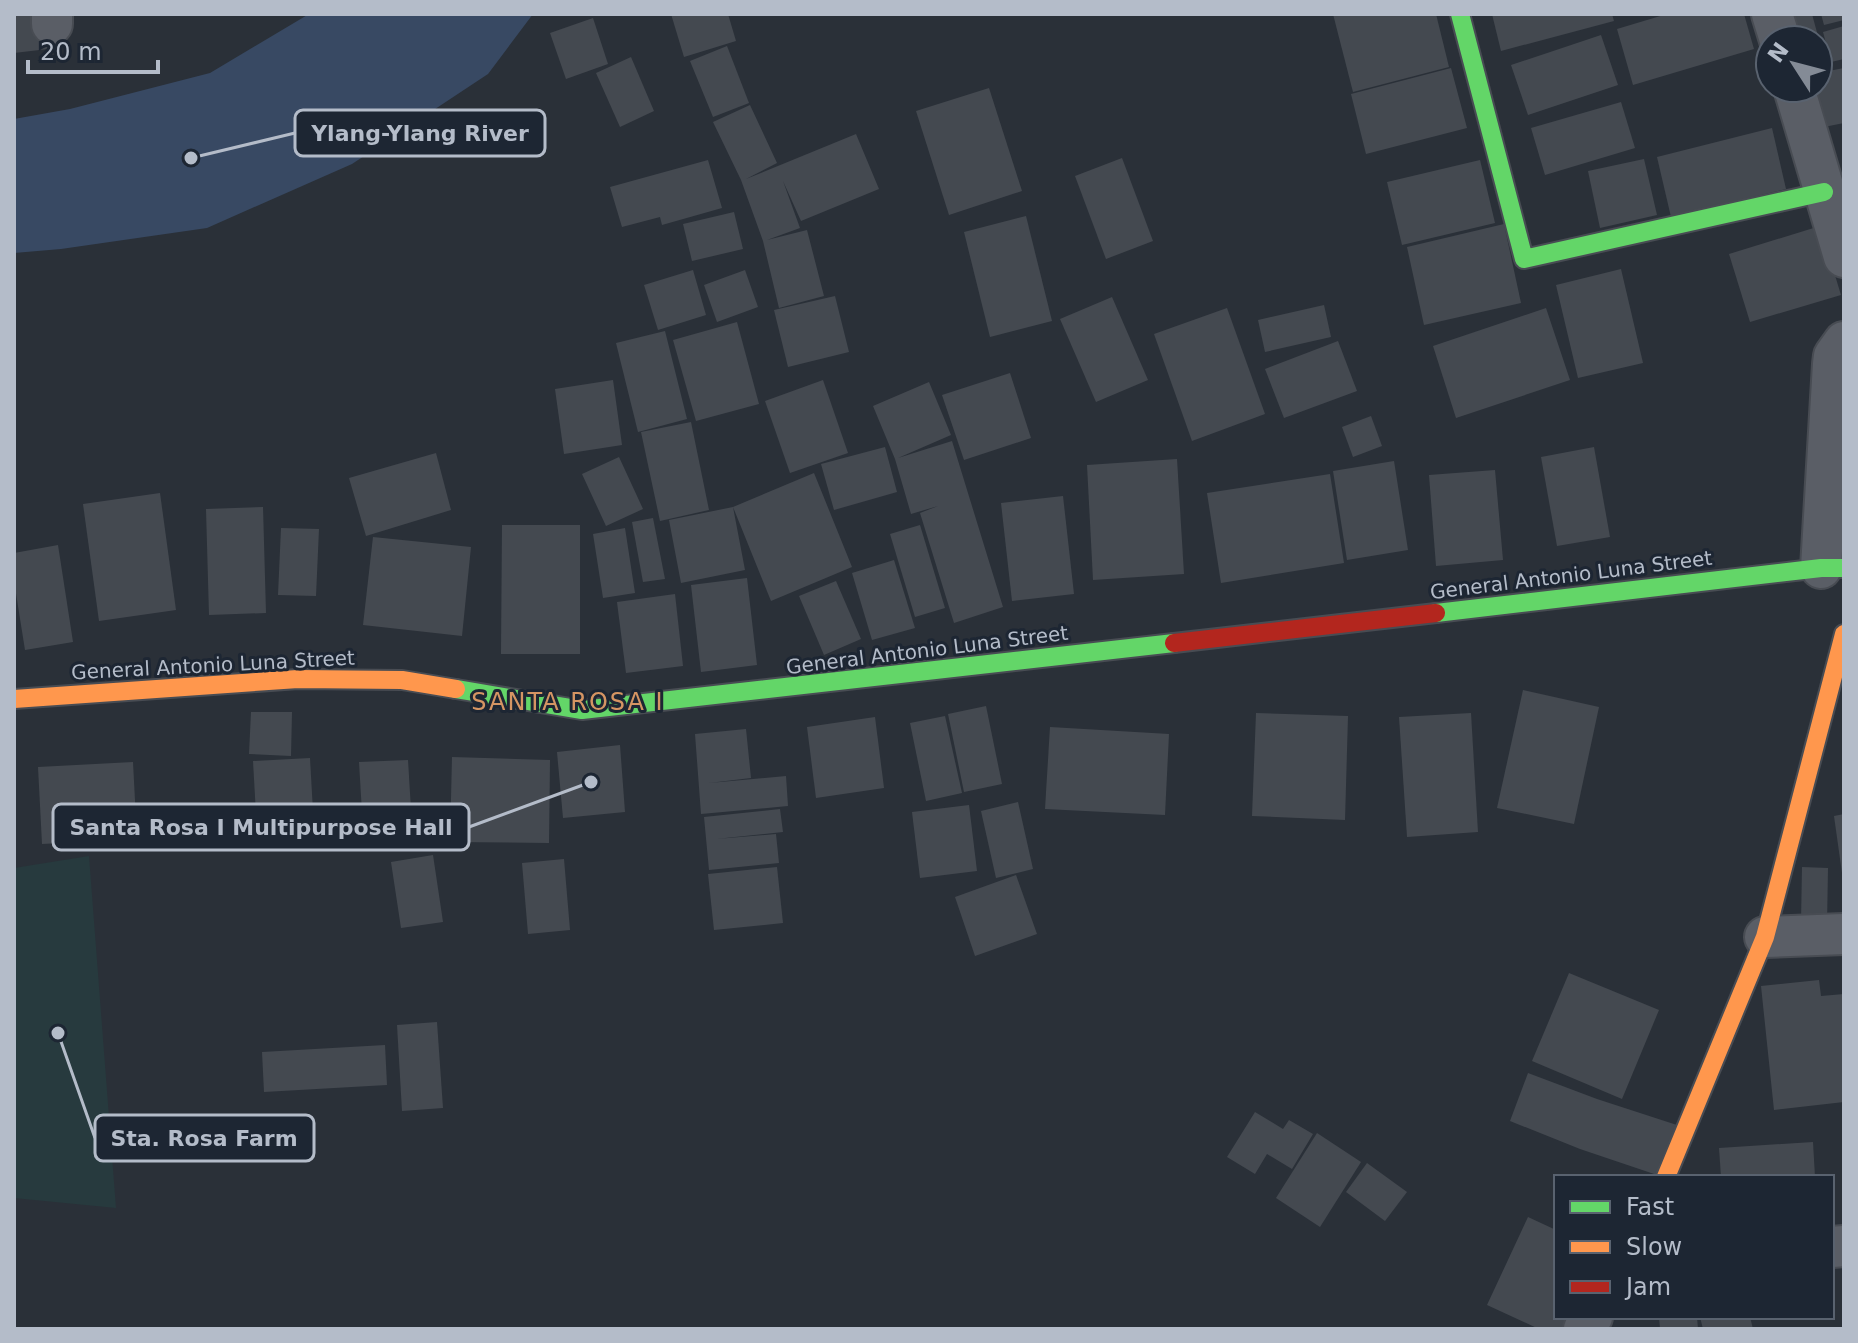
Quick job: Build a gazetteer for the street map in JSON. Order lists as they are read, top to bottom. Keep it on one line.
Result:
{"streets":{"main road":["General Antonio Luna Street"]},"districts":["SANTA ROSA I"],"places":["Ylang-Ylang River","Santa Rosa I Multipurpose Hall","Sta. Rosa Farm"],"legend":["Fast","Slow","Jam"],"scale_bar":"20 m","north":"top left"}
